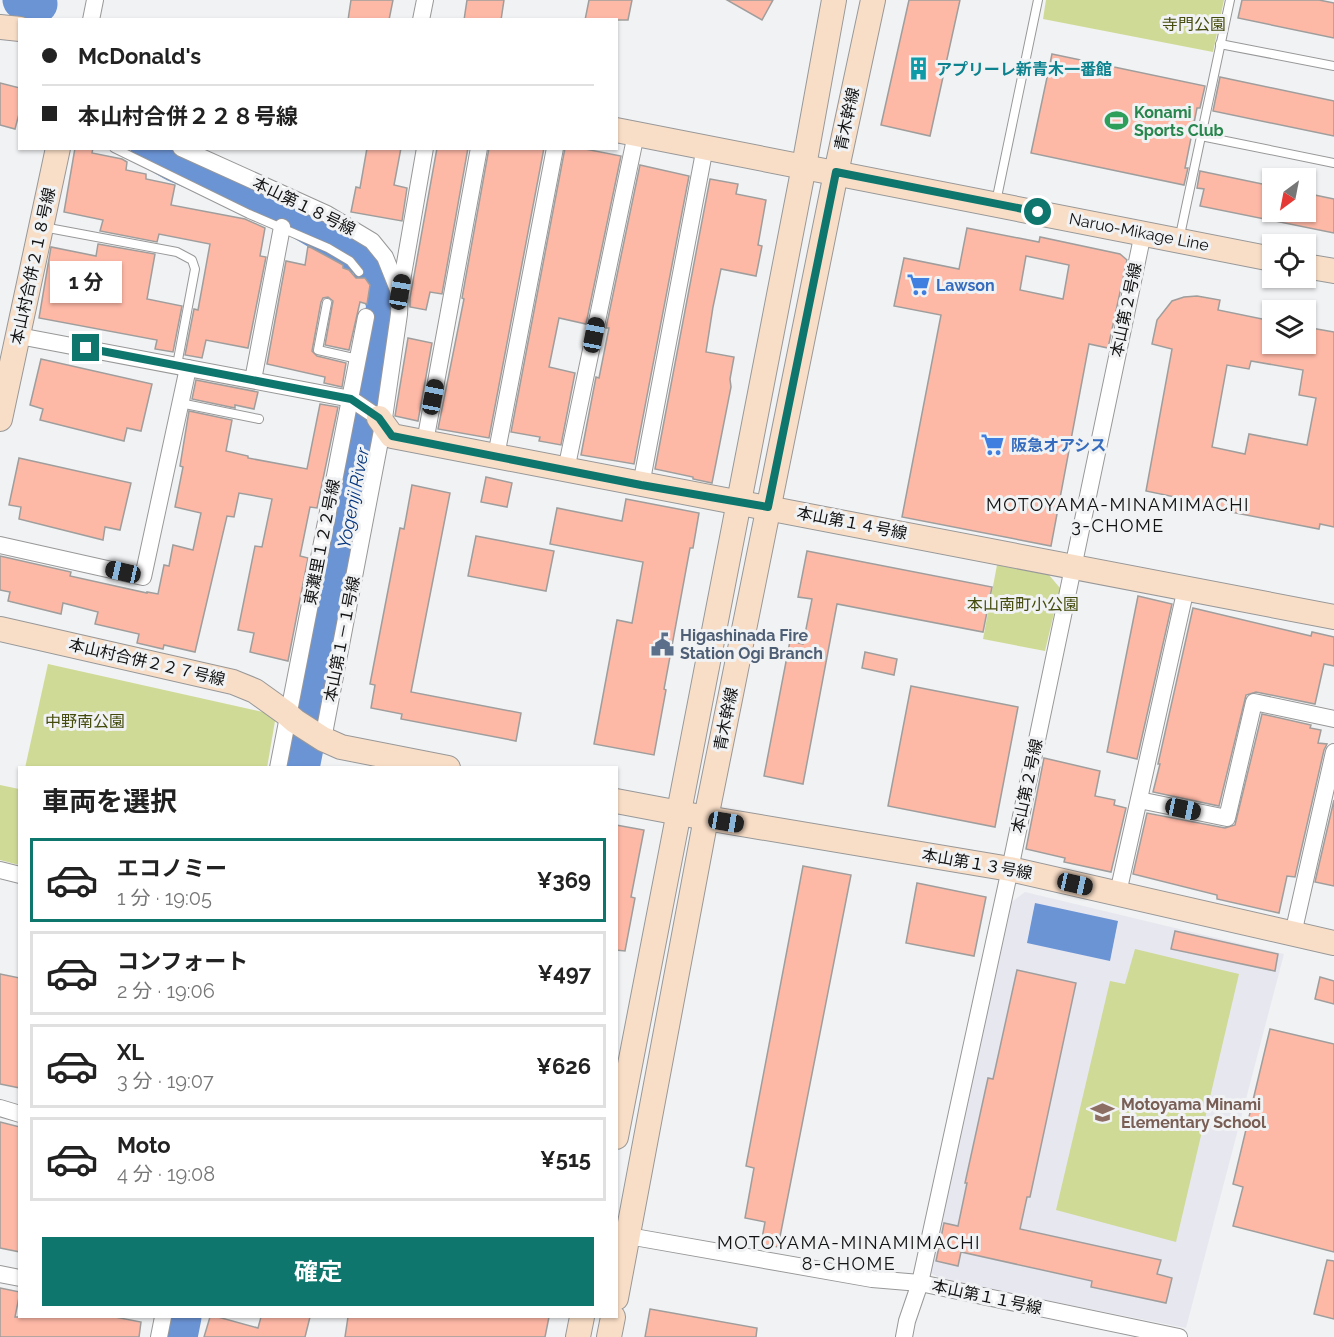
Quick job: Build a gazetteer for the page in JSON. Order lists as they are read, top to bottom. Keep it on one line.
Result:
{"streets":{"street":["青木幹線","本山第１８号線","Naruo-Mikage Line","本山村合併２１８号線","本山第２号線","本山第１４号線","東灘里１２２号線","本山第１－１号線","本山村合併２２７号線","本山第１３号線","本山第１１号線"]},"crossings":[["青木幹線","Naruo-Mikage Line"],["青木幹線","本山第１４号線"],["青木幹線","本山第１３号線"],["青木幹線","本山第１１号線"],["本山第１８号線","本山第１－１号線"],["Naruo-Mikage Line","本山第２号線"],["本山第２号線","本山第１４号線"],["本山第２号線","本山第１３号線"],["本山第２号線","本山第１１号線"],["本山第１４号線","本山第１－１号線"],["東灘里１２２号線","本山村合併２２７号線"],["本山第１－１号線","本山村合併２２７号線"]],"districts":["MOTOYAMA-MINAMIMACHI 3-CHOME","MOTOYAMA-MINAMIMACHI 8-CHOME"],"water":["Yogenji River"],"parks":["寺門公園","本山南町小公園","中野南公園"],"places":{"building":["アプリーレ新青木一番館"],"sports":["Konami Sports Club"],"supermarket":["Lawson","阪急オアシス"],"public building":["Higashinada Fire Station Ogi Branch"],"school or university":["Motoyama Minami Elementary School"]},"north":"bottom left","page":{"banner":["McDonald's","本山村合併２２８号線"],"bubble":"1 分","heading":"車両を選択","list":[{"name":"エコノミー","note":"1 分 · 19:05","value":"¥369"},{"name":"コンフォート","note":"2 分 · 19:06","value":"¥497"},{"name":"XL","note":"3 分 · 19:07","value":"¥626"},{"name":"Moto","note":"4 分 · 19:08","value":"¥515"}],"buttons":"確定"}}
